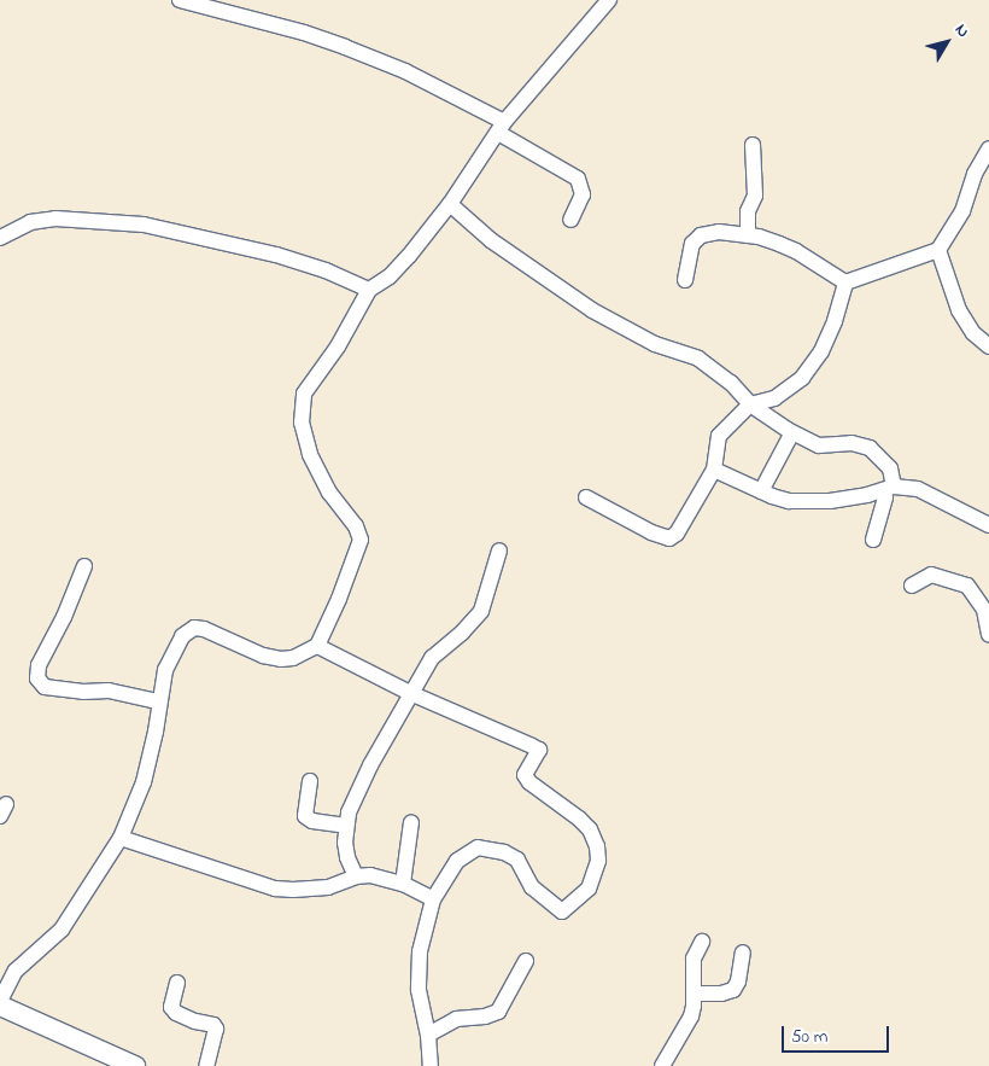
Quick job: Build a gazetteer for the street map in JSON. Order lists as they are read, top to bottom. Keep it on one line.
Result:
{"scale_bar":"50 m","north":"top right"}
